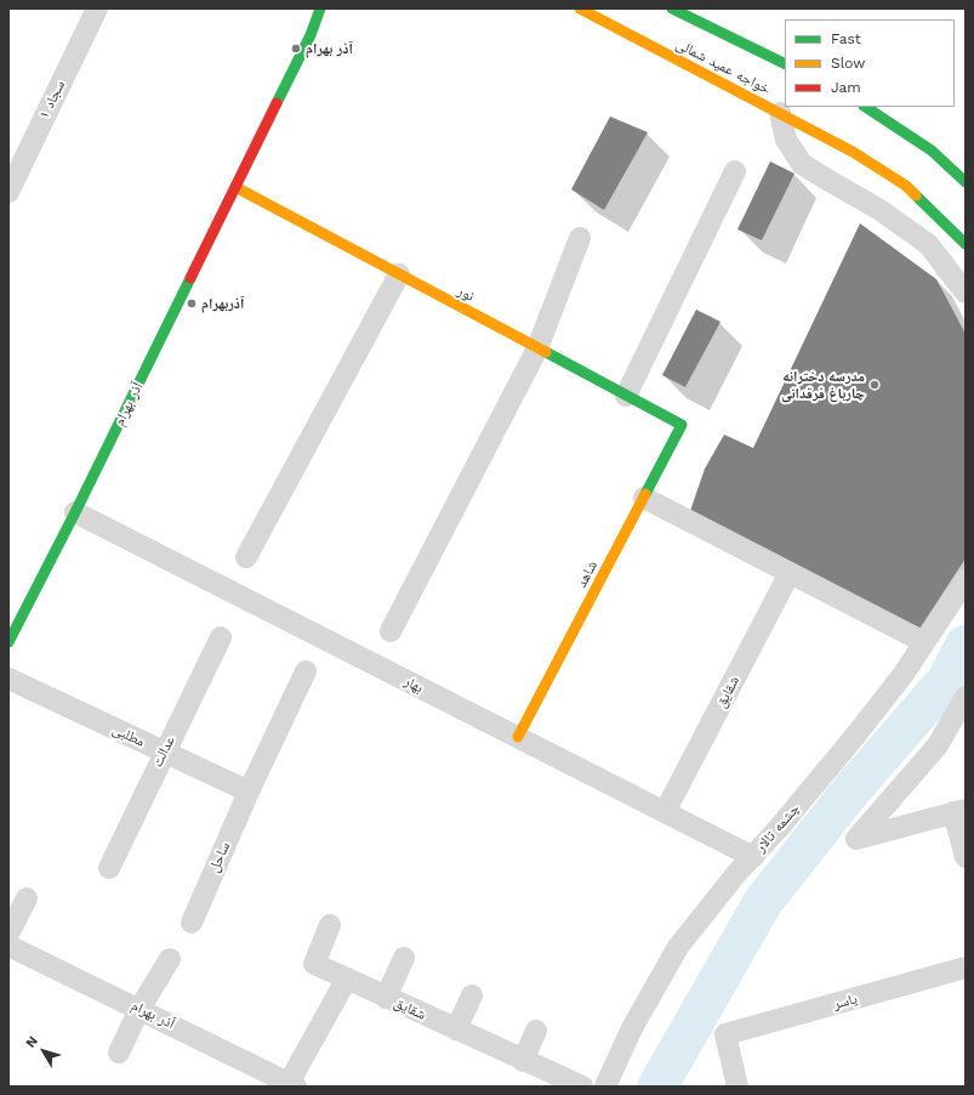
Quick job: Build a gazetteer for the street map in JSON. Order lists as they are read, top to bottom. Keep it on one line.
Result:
{"streets":{"street":["خواجه عمید شمالی","سجاد ۱","نور","آذر بهرام","شاهد","بهار","شقایق","مطلبی","عدالت","چشمه تالار","ساحل","یاسر"]},"crossings":[["نور","آذر بهرام"],["نور","شاهد"],["آذر بهرام","بهار"],["شاهد","بهار"],["بهار","شقایق"],["بهار","چشمه تالار"],["مطلبی","عدالت"],["مطلبی","ساحل"]],"places":["آذر بهرام","آذربهرام","مدرسه دخترانه چارباغ فرقدانی"],"legend":["Fast","Slow","Jam"],"north":"top left"}
